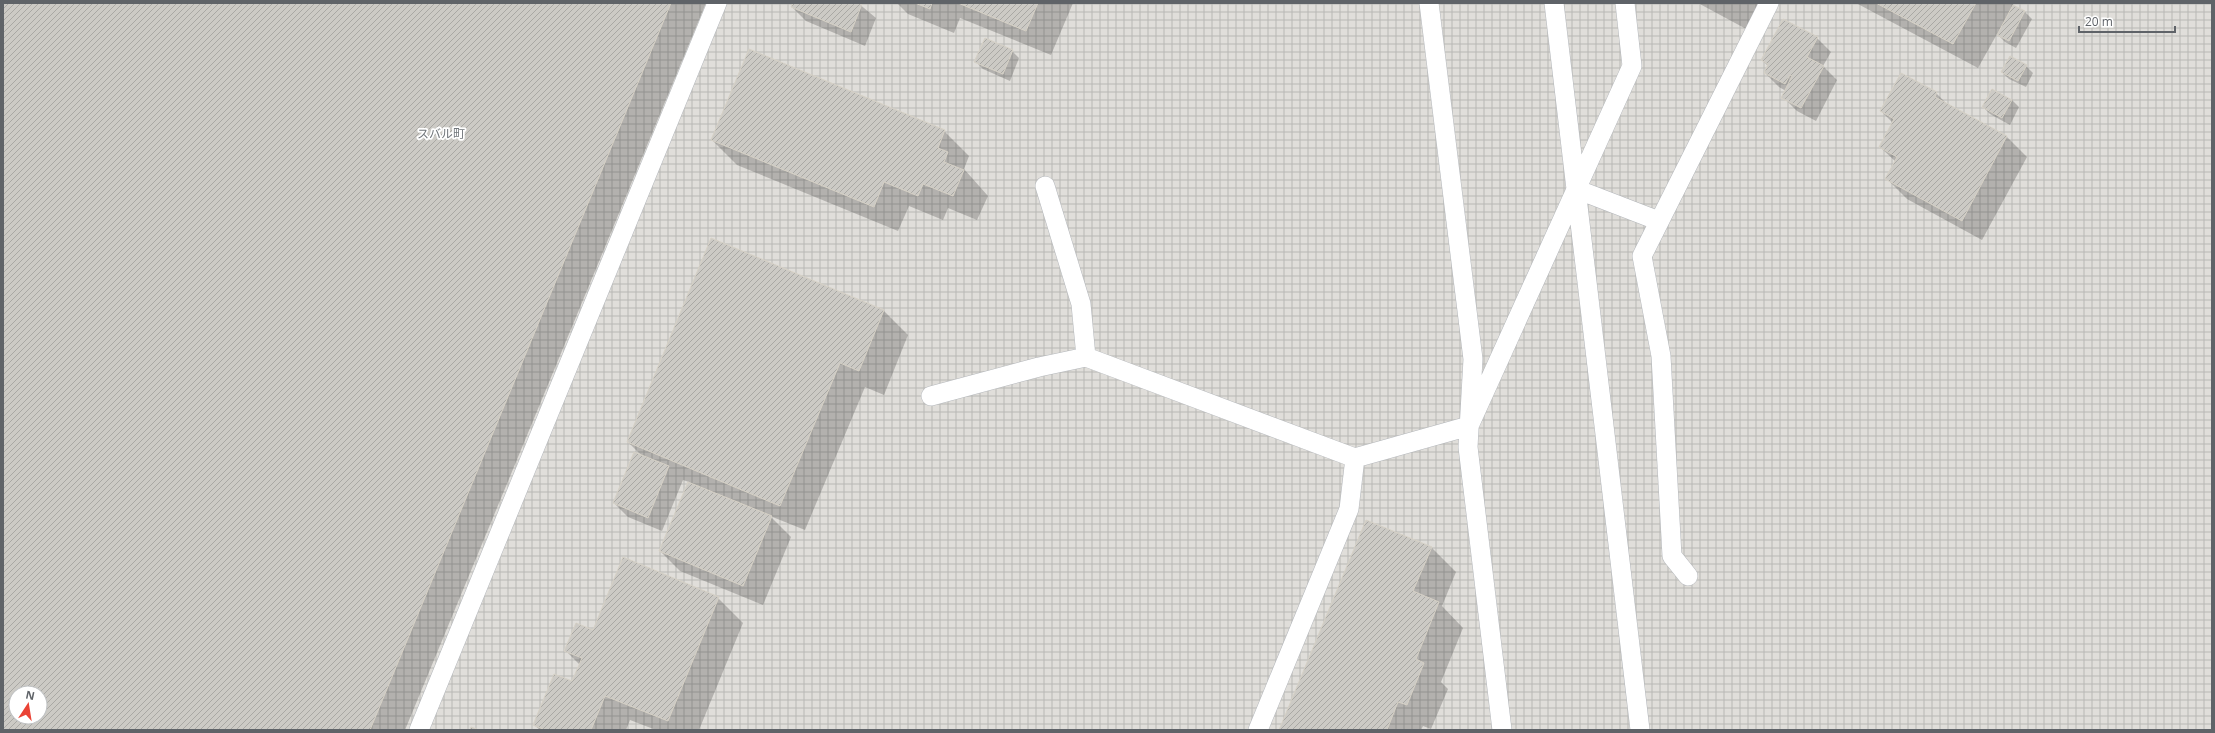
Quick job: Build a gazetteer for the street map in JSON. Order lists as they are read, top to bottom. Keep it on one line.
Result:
{"districts":["スバル町"],"scale_bar":"20 m","north":"top"}
